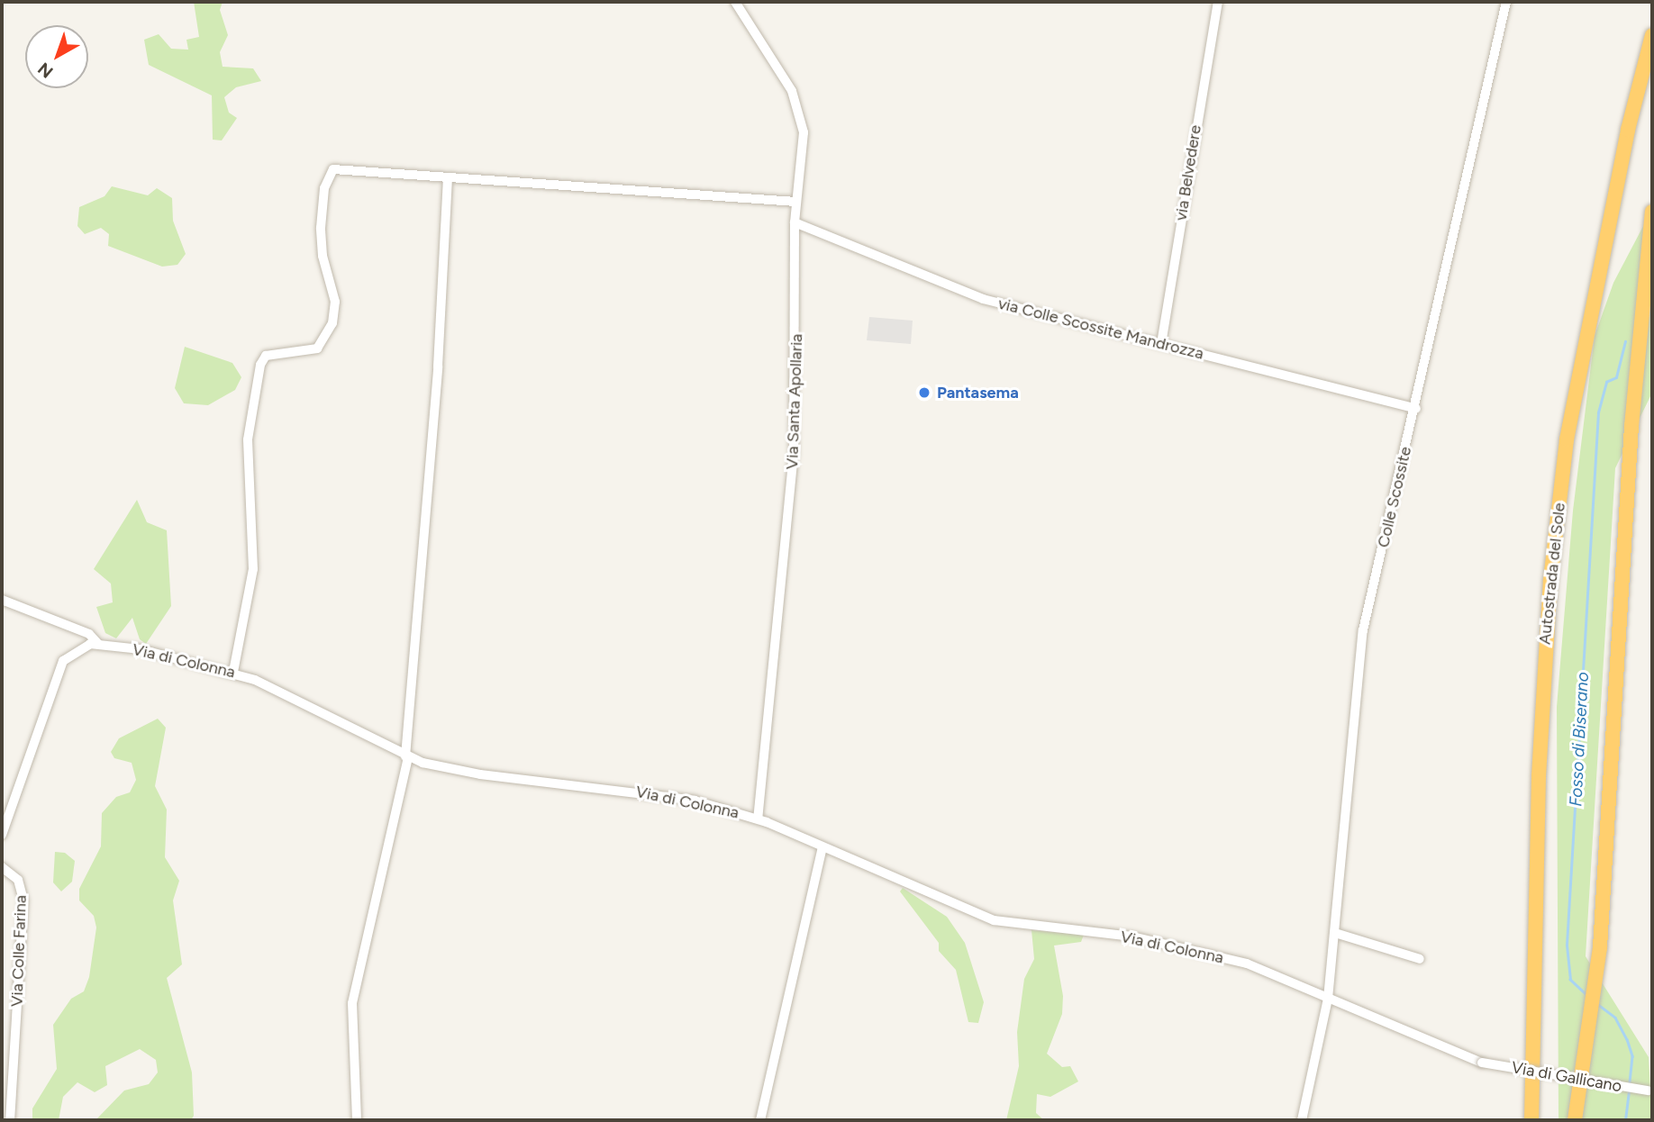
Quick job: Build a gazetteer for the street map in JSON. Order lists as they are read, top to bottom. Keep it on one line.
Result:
{"streets":{"highway":["Autostrada del Sole"],"street":["via Belvedere","via Colle Scossite Mandrozza","Via Santa Apollaria","Colle Scossite","Via di Colonna","Via Colle Farina","Via di Gallicano"]},"crossings":[["via Belvedere","via Colle Scossite Mandrozza"],["via Colle Scossite Mandrozza","Via Santa Apollaria"],["via Colle Scossite Mandrozza","Colle Scossite"],["Via Santa Apollaria","Via di Colonna"],["Colle Scossite","Via di Colonna"],["Via di Colonna","Via di Gallicano"]],"water":["Fosso di Biserano"],"places":["Pantasema"],"north":"bottom left"}
